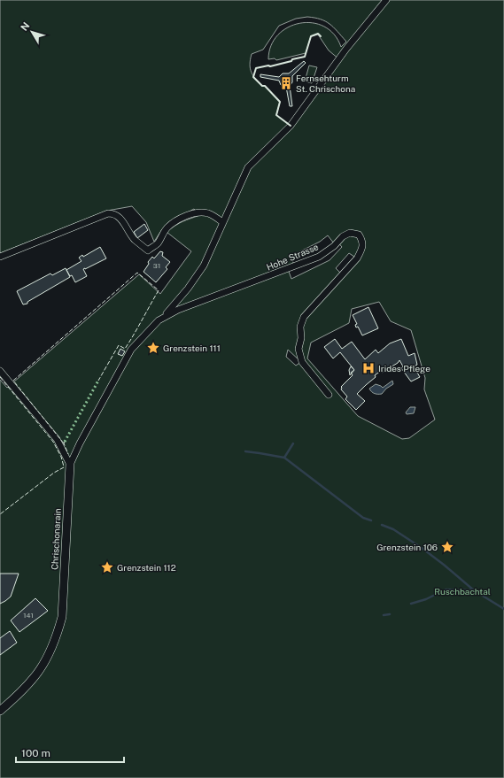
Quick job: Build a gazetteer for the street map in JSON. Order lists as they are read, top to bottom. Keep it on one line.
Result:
{"streets":{"street":["Hohe Strasse","Chrischonarain"]},"crossings":[["Hohe Strasse","Chrischonarain"]],"parks":["Ruschbachtal"],"places":{"building":["Fernsehturm St. Chrischona"],"place":["Grenzstein 111","Grenzstein 106","Grenzstein 112"],"hospital":["Irides Pflege"]},"house_numbers":["31","141"],"scale_bar":"100 m","north":"top left"}
